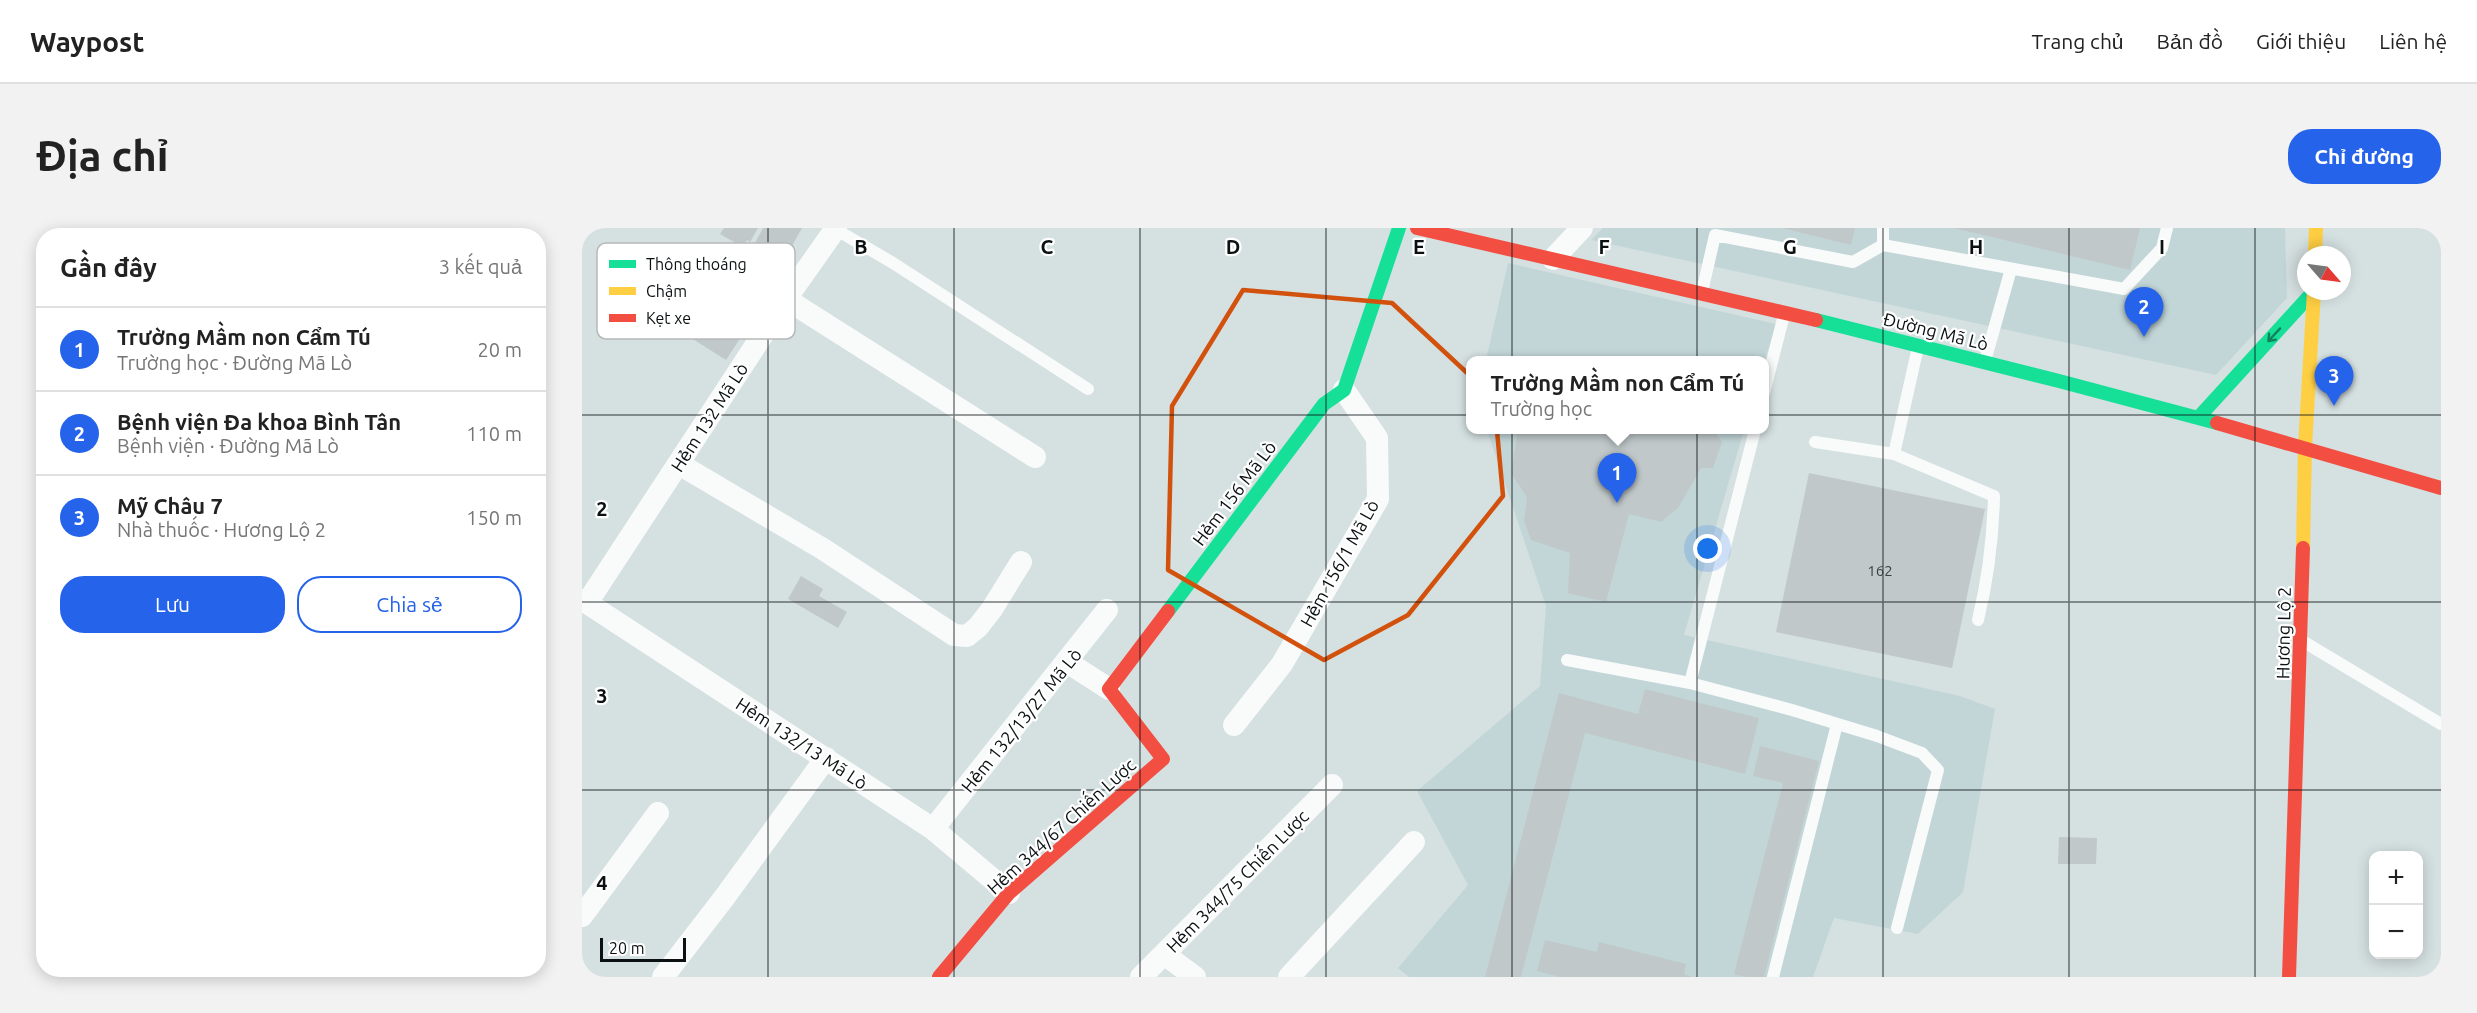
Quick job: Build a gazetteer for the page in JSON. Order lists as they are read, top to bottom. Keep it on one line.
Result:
{"streets":{"main road":["Đường Mã Lò","Hẻm 156 Mã Lò","Hương Lộ 2","Hẻm 344/67 Chiến Lược"],"street":["Hẻm 132 Mã Lò","Hẻm 156/1 Mã Lò","Hẻm 132/13/27 Mã Lò","Hẻm 132/13 Mã Lò","Hẻm 344/75 Chiến Lược"]},"crossings":[["Đường Mã Lò","Hương Lộ 2"],["Hẻm 132 Mã Lò","Hẻm 132/13 Mã Lò"],["Hẻm 156 Mã Lò","Hẻm 156/1 Mã Lò"],["Hẻm 156 Mã Lò","Hẻm 344/67 Chiến Lược"],["Hẻm 132/13/27 Mã Lò","Hẻm 132/13 Mã Lò"],["Hẻm 132/13 Mã Lò","Hẻm 344/67 Chiến Lược"]],"house_numbers":["162"],"legend":["Thông thoáng","Chậm","Kẹt xe"],"scale_bar":"20 m","north":"bottom right","page":{"header":"Waypost","nav":["Trang chủ","Bản đồ","Giới thiệu","Liên hệ"],"buttons":["Chỉ đường",["Lưu","Chia sẻ"]],"title":"Địa chỉ","heading":["Gần đây","3 kết quả"],"pins":["2","3","1"],"list":[{"mark":"1","name":"Trường Mầm non Cẩm Tú","note":"Trường học · Đường Mã Lò","value":"20 m"},{"mark":"2","name":"Bệnh viện Đa khoa Bình Tân","note":"Bệnh viện · Đường Mã Lò","value":"110 m"},{"mark":"3","name":"Mỹ Châu 7","note":"Nhà thuốc · Hương Lộ 2","value":"150 m"}],"popup":["Trường Mầm non Cẩm Tú","Trường học"],"map_buttons":["+","−"],"scale":"20 m"},"grid":{"columns":["B","C","D","E","F","G","H","I"],"rows":["2","3","4"]}}
